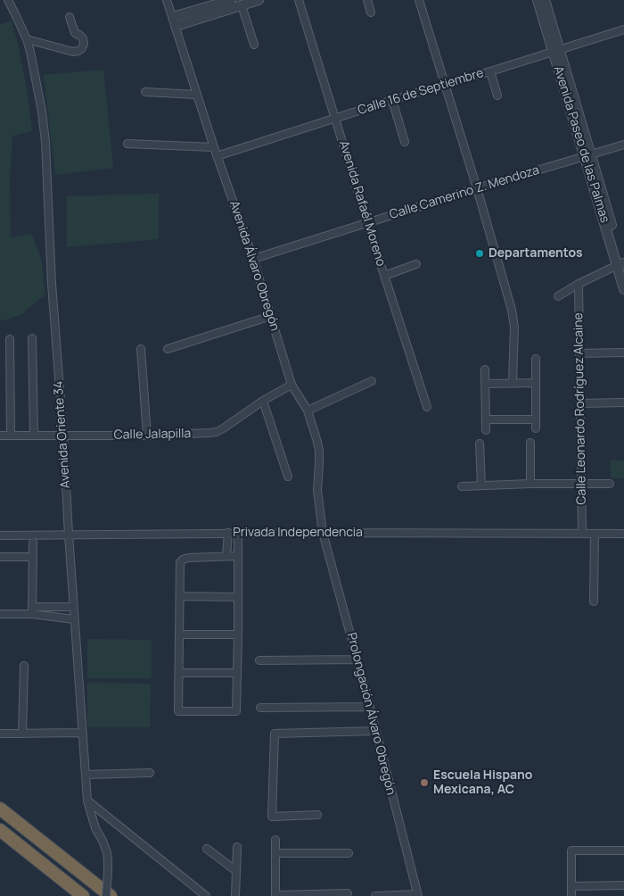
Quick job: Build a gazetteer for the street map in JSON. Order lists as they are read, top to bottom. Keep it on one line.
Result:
{"streets":{"street":["Calle 16 de Septiembre","Avenida Paseo de las Palmas","Calle Camerino Z. Mendoza","Avenida Rafaél Moreno","Avenida Álvaro Obregón","Calle Leonardo Rodríguez Alcaine","Avenida Oriente 34","Calle Jalapilla","Privada Independencia","Prolongación Álvaro Obregón"]},"crossings":[["Calle 16 de Septiembre","Avenida Paseo de las Palmas"],["Calle 16 de Septiembre","Avenida Rafaél Moreno"],["Calle 16 de Septiembre","Avenida Álvaro Obregón"],["Avenida Paseo de las Palmas","Calle Camerino Z. Mendoza"],["Calle Camerino Z. Mendoza","Avenida Rafaél Moreno"],["Calle Camerino Z. Mendoza","Avenida Álvaro Obregón"],["Avenida Álvaro Obregón","Calle Jalapilla"],["Avenida Álvaro Obregón","Privada Independencia"],["Avenida Álvaro Obregón","Prolongación Álvaro Obregón"],["Calle Leonardo Rodríguez Alcaine","Privada Independencia"],["Avenida Oriente 34","Calle Jalapilla"],["Avenida Oriente 34","Privada Independencia"],["Privada Independencia","Prolongación Álvaro Obregón"]],"places":["Departamentos","Escuela Hispano Mexicana, AC"]}
